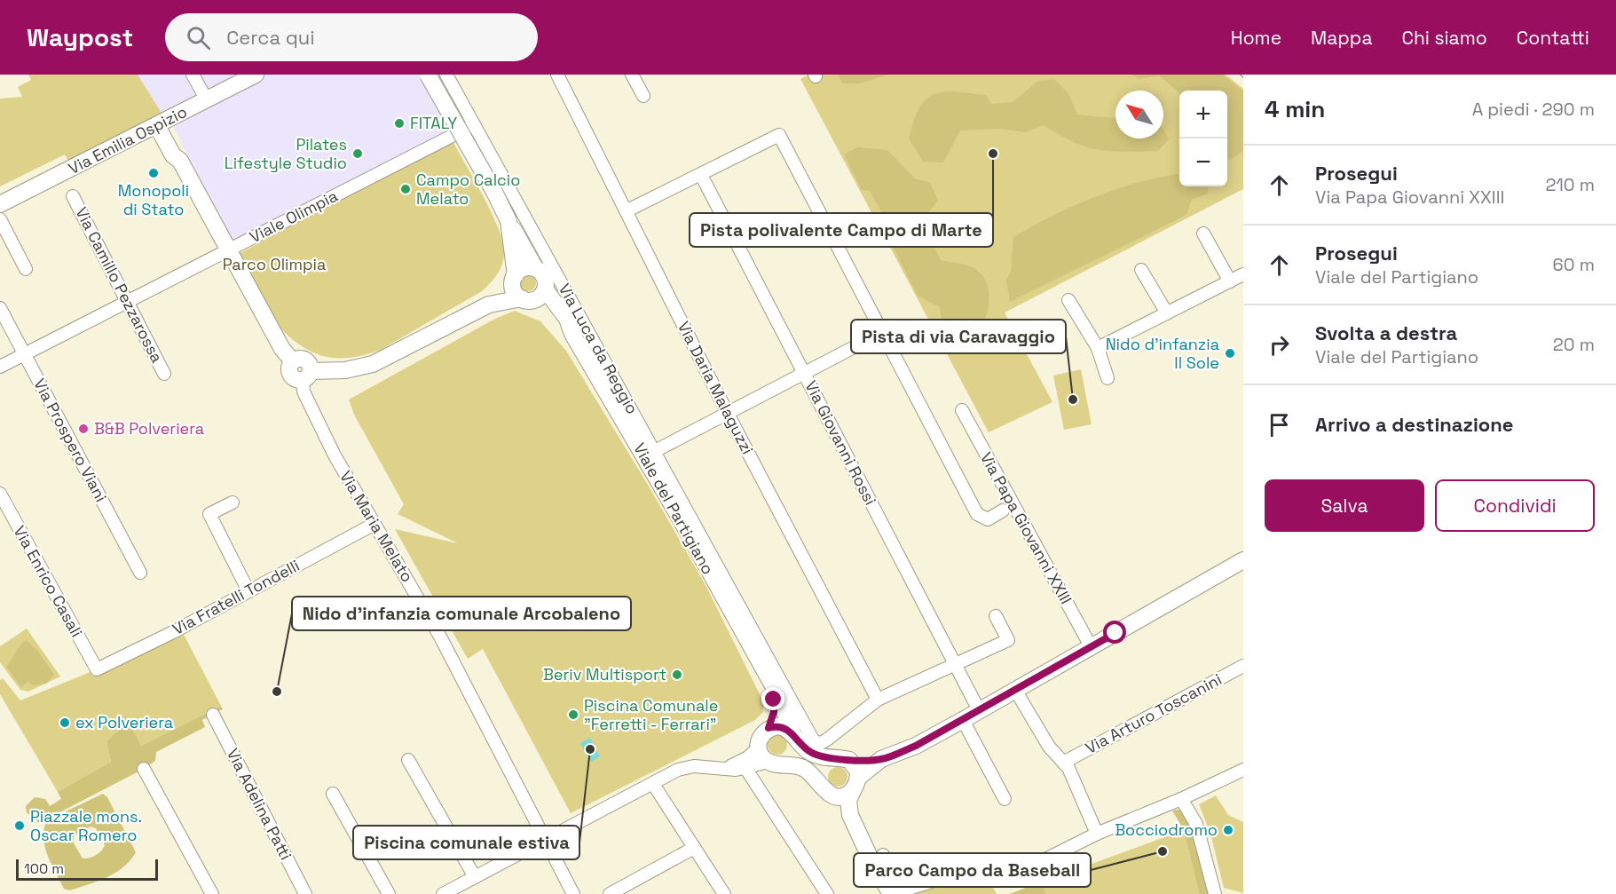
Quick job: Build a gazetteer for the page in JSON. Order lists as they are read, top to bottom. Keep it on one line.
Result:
{"streets":{"main road":["Via Emilia Ospizio","Viale del Partigiano"],"street":["Viale Olimpia","Via Camillo Pezzarossa","Via Luca da Reggio","Via Daria Malaguzzi","Via Prospero Viani","Via Giovanni Rossi","Via Maria Melato","Via Papa Giovanni XXIII","Via Enrico Casali","Via Fratelli Tondelli","Via Arturo Toscanini","Via Adelina Patti"]},"crossings":[["Viale Olimpia","Via Camillo Pezzarossa"],["Viale Olimpia","Via Luca da Reggio"],["Viale Olimpia","Via Prospero Viani"],["Via Luca da Reggio","Via Daria Malaguzzi"],["Via Maria Melato","Via Fratelli Tondelli"],["Via Enrico Casali","Via Fratelli Tondelli"]],"parks":["Parco Olimpia"],"places":["FITALY","Pilates Lifestyle Studio","Pista polivalente Campo di Marte","Monopoli di Stato","Campo Calcio Melato","Nido d'infanzia Il Sole","Pista di via Caravaggio","B&B Polveriera","Beriv Multisport","Nido d'infanzia comunale Arcobaleno","Piscina Comunale \"Ferretti - Ferrari\"","ex Polveriera","Piscina comunale estiva","Piazzale mons. Oscar Romero","Bocciodromo","Parco Campo da Baseball"],"scale_bar":"100 m","north":"top left","page":{"header":"Waypost","search":"Cerca qui","nav":["Home","Mappa","Chi siamo","Contatti"],"heading":["4 min","A piedi · 290 m"],"map_buttons":["+","−"],"list":[["Prosegui","Via Papa Giovanni XXIII","210 m"],["Prosegui","Viale del Partigiano","60 m"],["Svolta a destra","Viale del Partigiano","20 m"],"Arrivo a destinazione"],"buttons":["Salva","Condividi"],"scale":"100 m"}}
